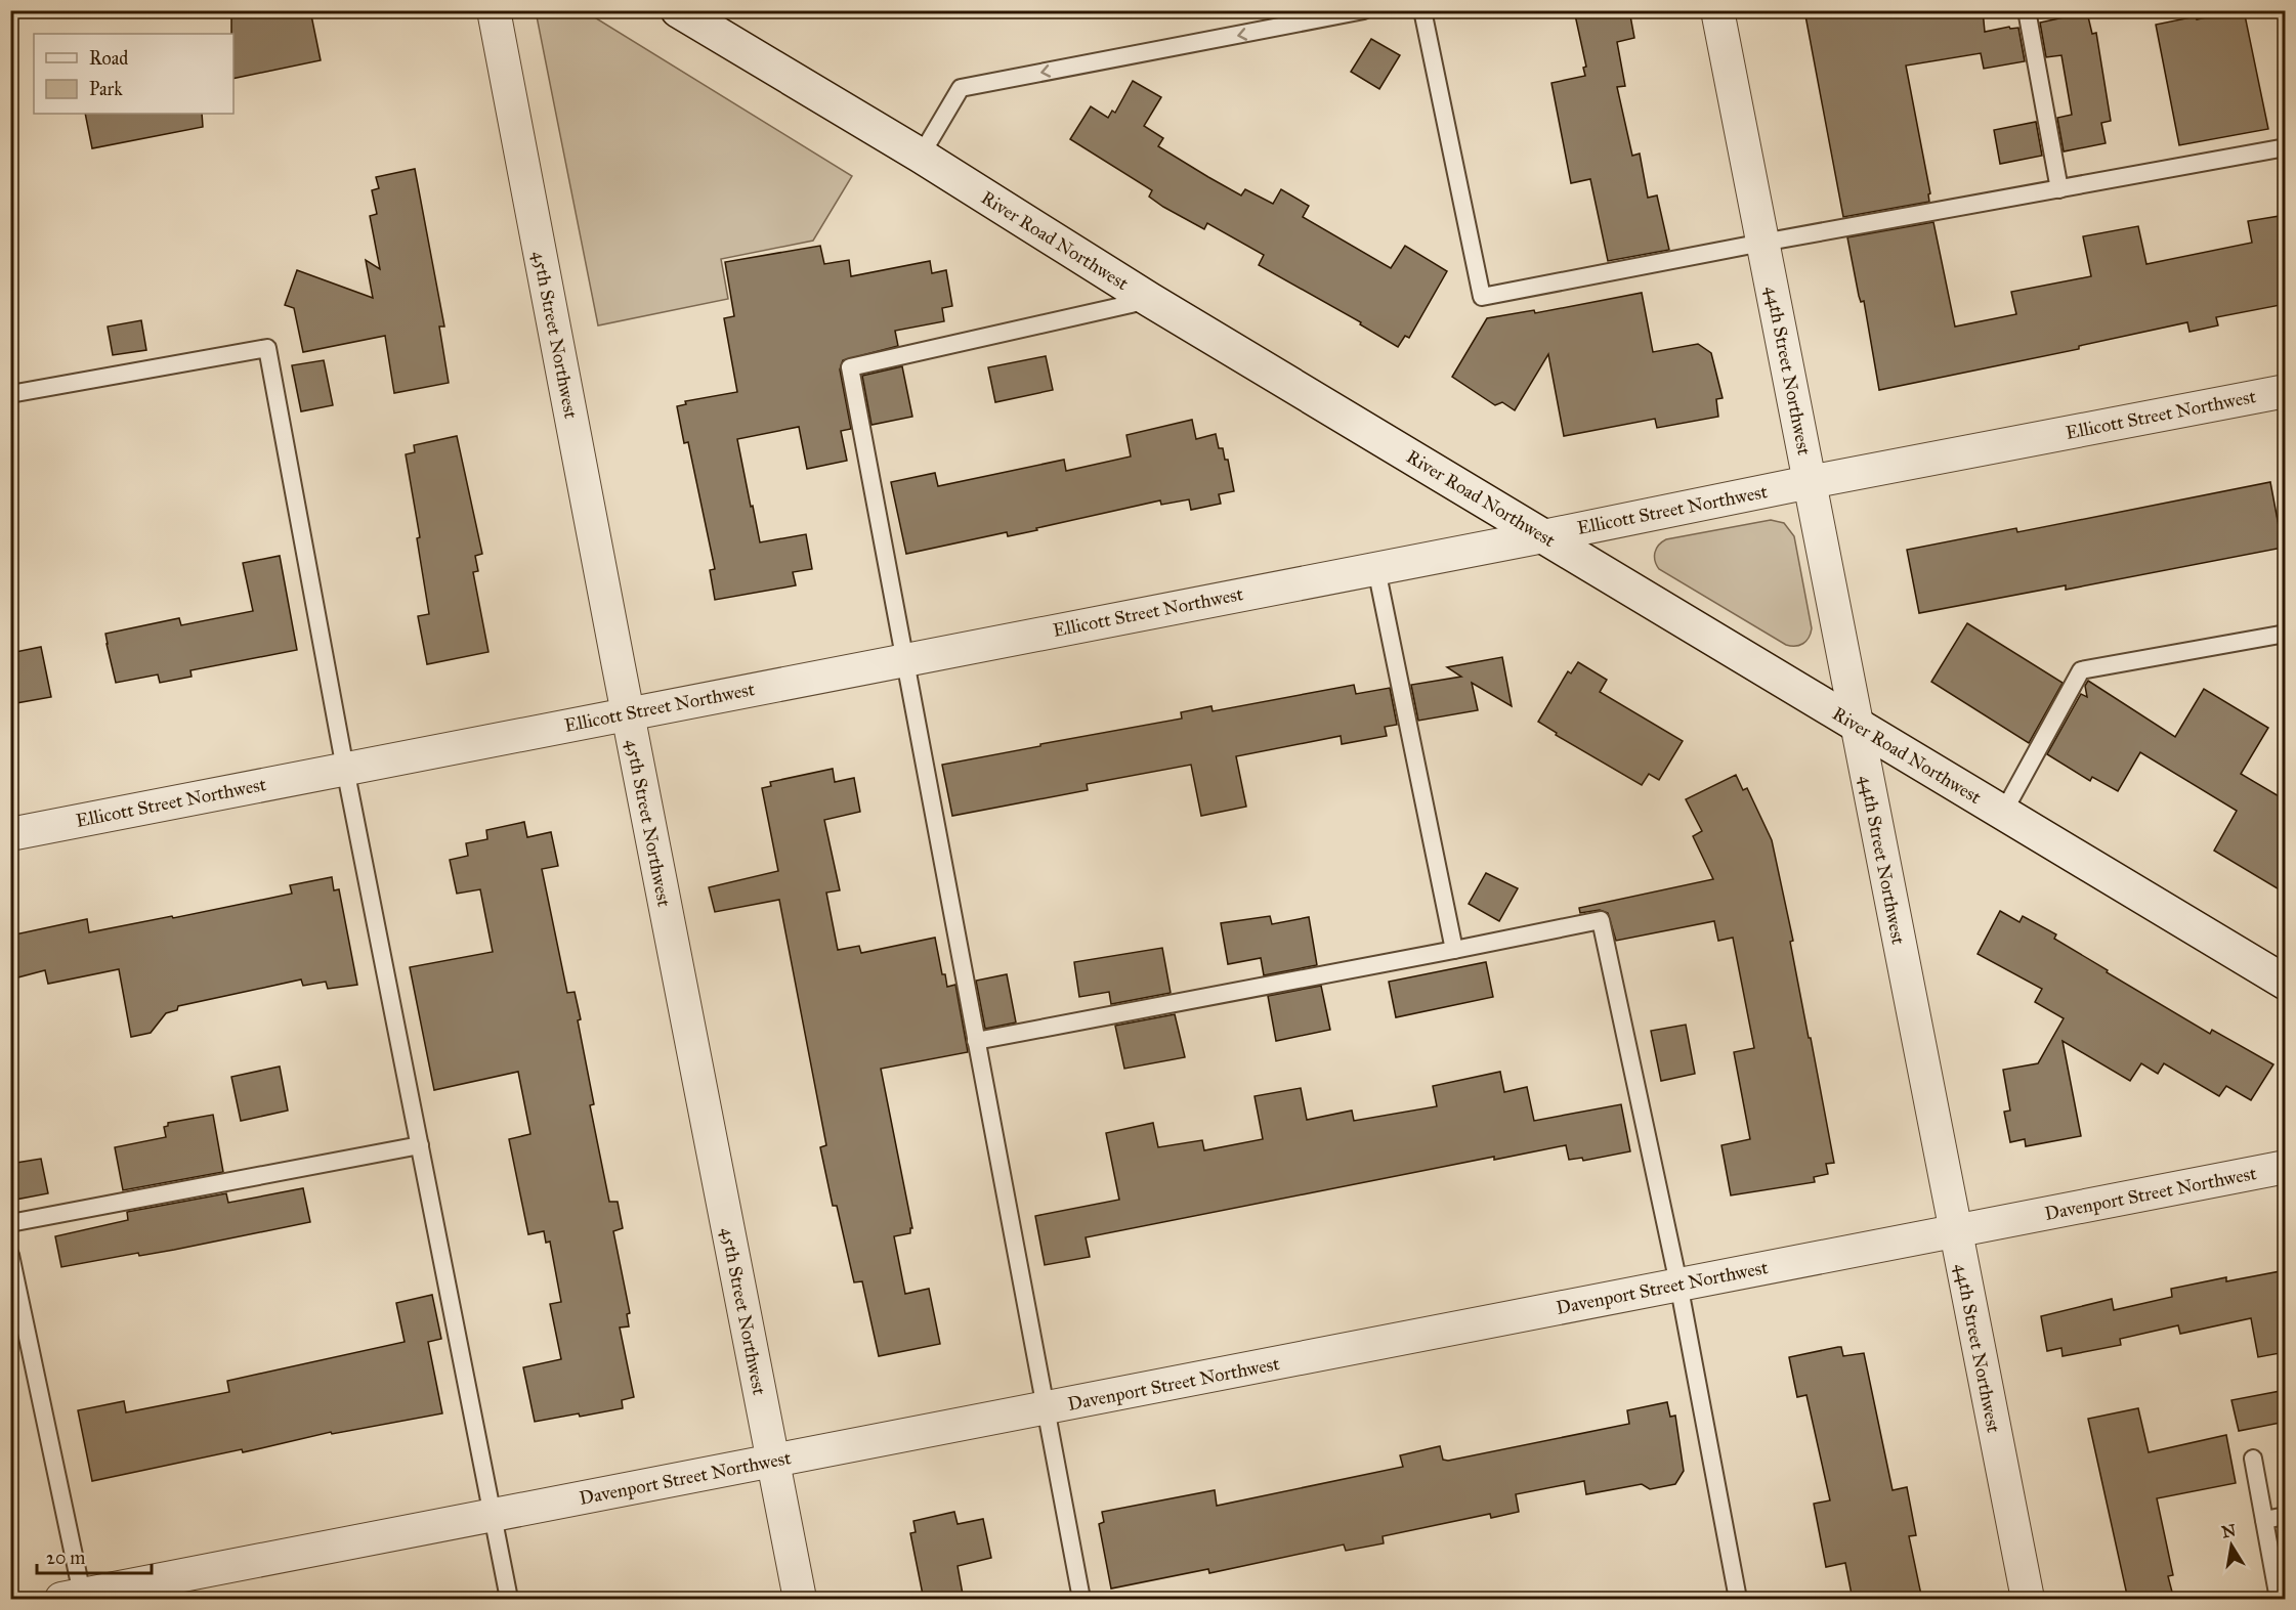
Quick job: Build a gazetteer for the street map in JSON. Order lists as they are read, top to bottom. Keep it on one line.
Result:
{"streets":{"main road":["River Road Northwest"],"street":["45th Street Northwest","44th Street Northwest","Ellicott Street Northwest","Davenport Street Northwest"]},"crossings":[["River Road Northwest","44th Street Northwest"],["River Road Northwest","Ellicott Street Northwest"],["45th Street Northwest","Ellicott Street Northwest"],["45th Street Northwest","Davenport Street Northwest"],["44th Street Northwest","Ellicott Street Northwest"],["44th Street Northwest","Davenport Street Northwest"]],"legend":["Road","Park"],"scale_bar":"20 m","north":"top"}
